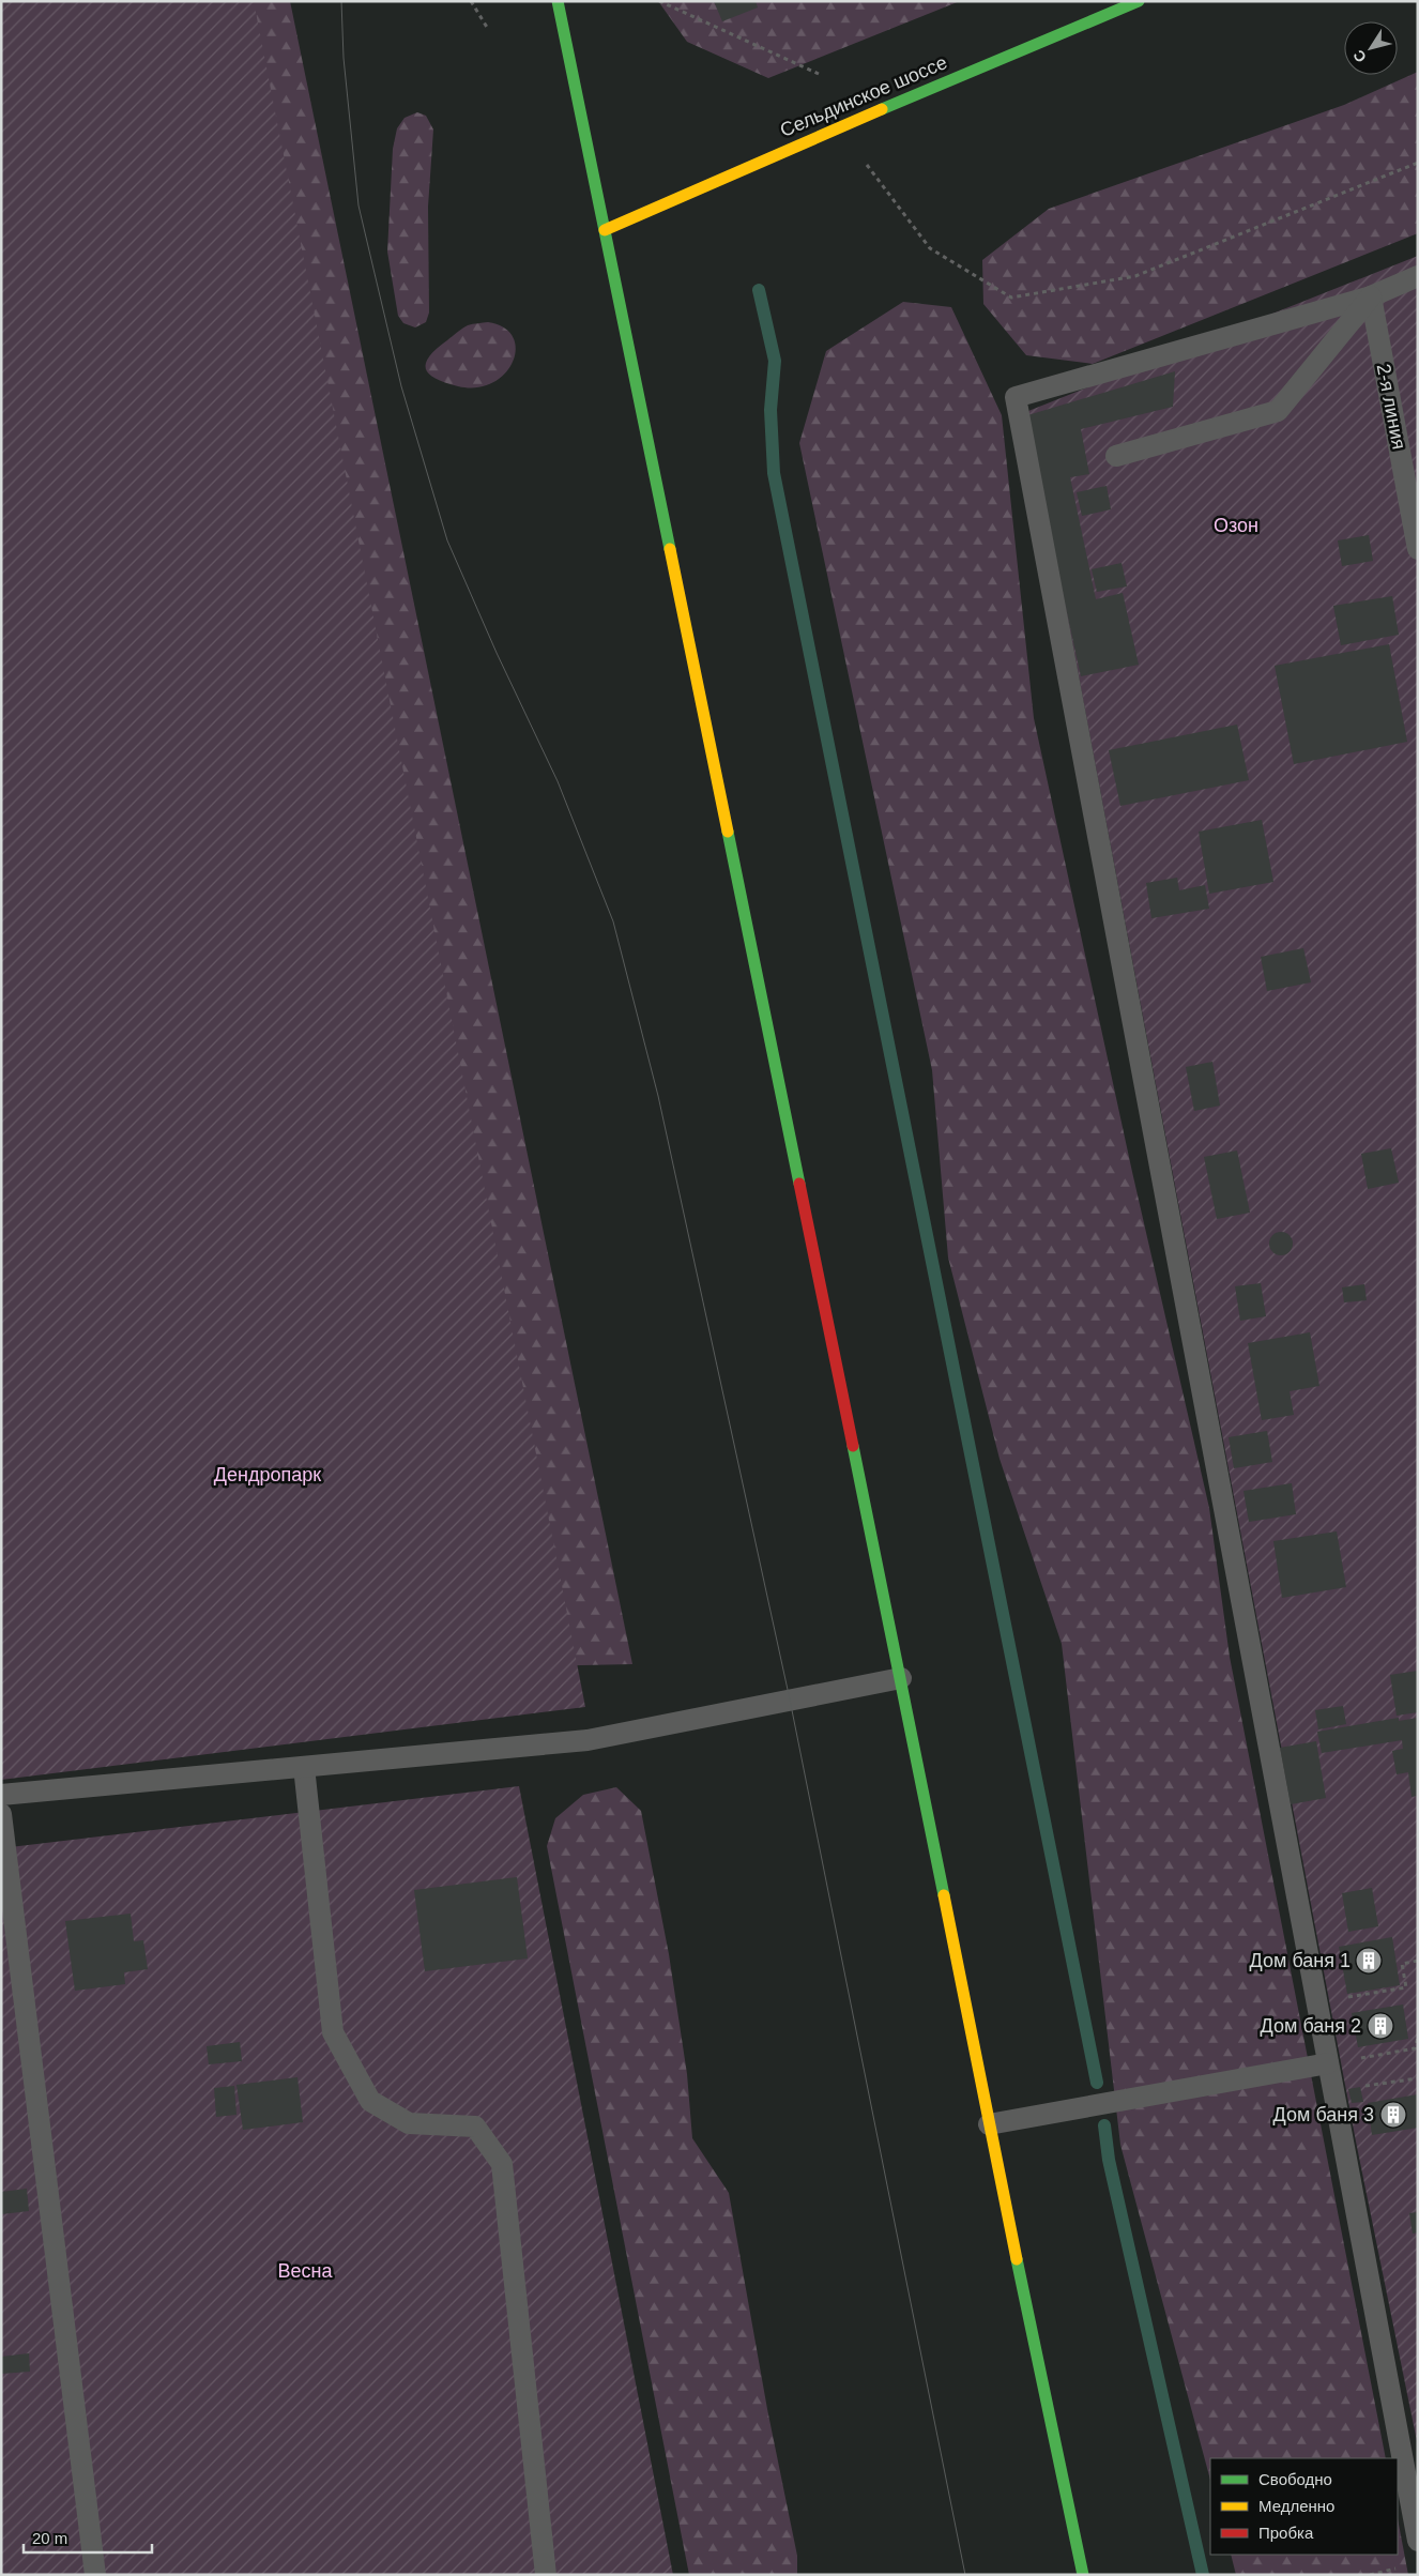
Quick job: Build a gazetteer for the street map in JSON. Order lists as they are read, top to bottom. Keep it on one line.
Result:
{"streets":{"main road":["Сельдинское шоссе"],"lane":["2-я линия"]},"parks":["Озон","Дендропарк","Весна"],"places":{"building":["Дом баня 1","Дом баня 2","Дом баня 3"]},"legend":["Свободно","Медленно","Пробка"],"scale_bar":"20 m","north":"bottom left"}
